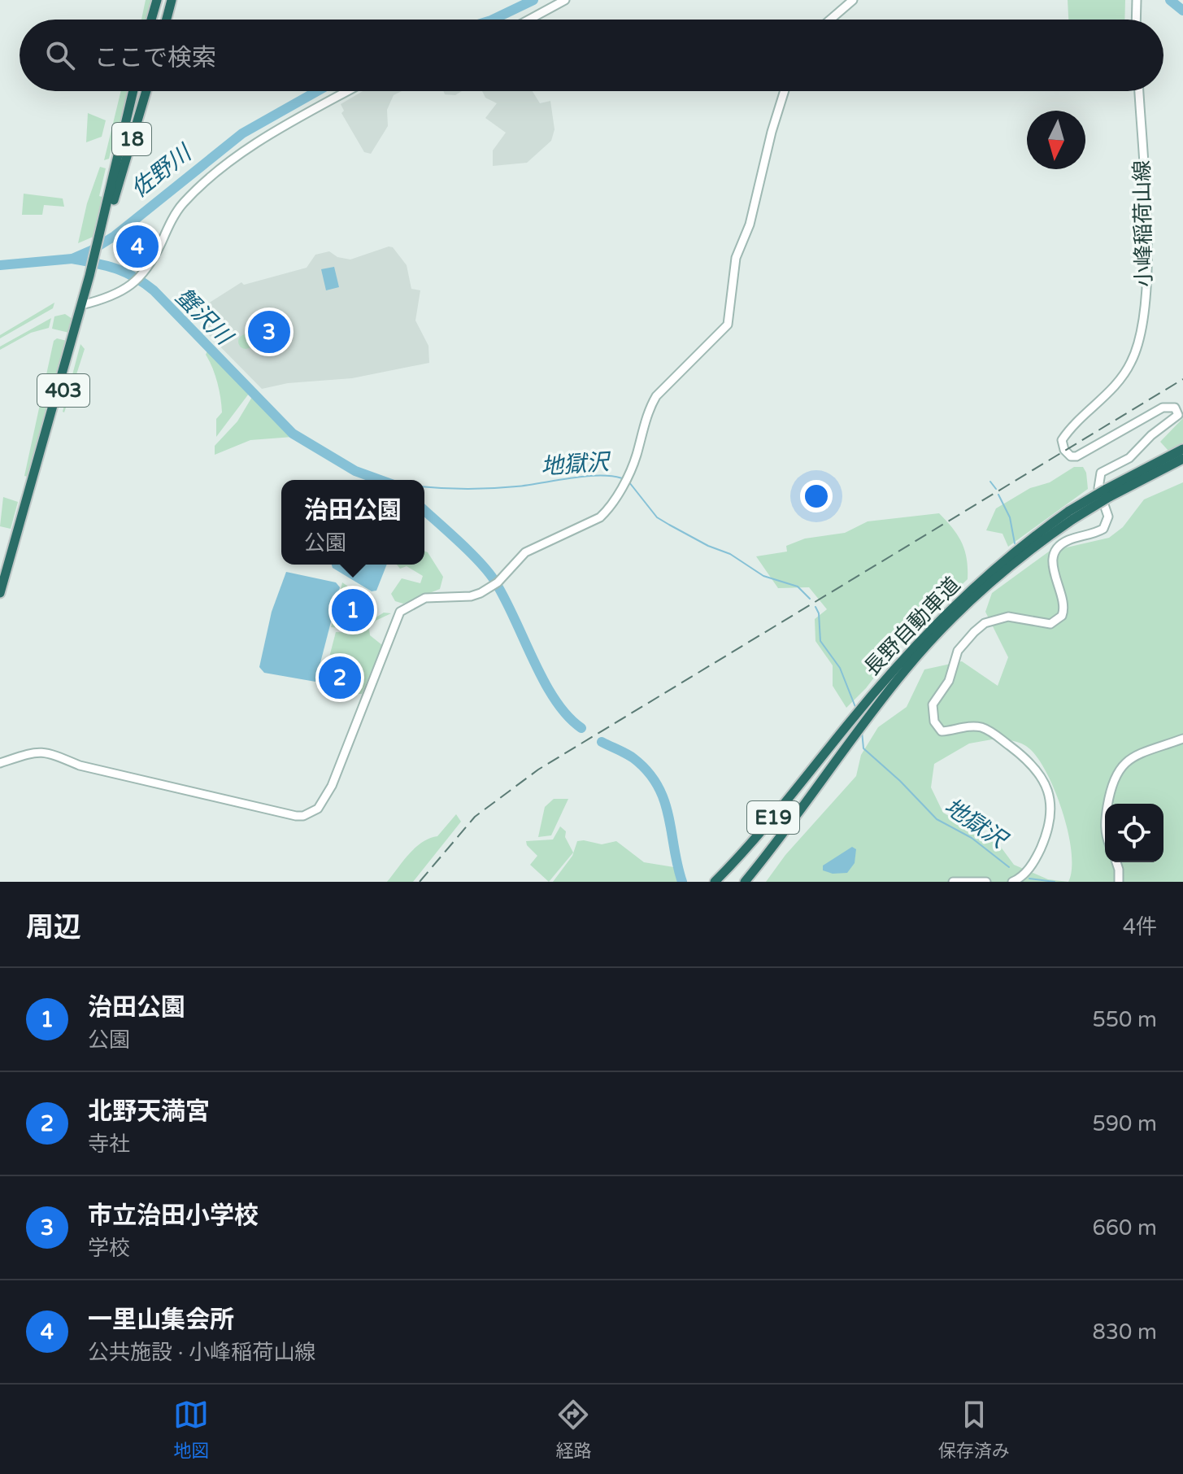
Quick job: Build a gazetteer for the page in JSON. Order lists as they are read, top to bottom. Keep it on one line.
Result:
{"streets":{"highway":["18","403","長野自動車道","E19"],"main road":["小峰稲荷山線"]},"crossings":[["18","403"]],"water":["佐野川","蟹沢川","地獄沢"],"north":"bottom","page":{"search":"ここで検索","pins":["4","3","1","2"],"popup":["治田公園","公園"],"heading":["周辺","4件"],"list":[{"mark":"1","name":"治田公園","note":"公園","value":"550 m"},{"mark":"2","name":"北野天満宮","note":"寺社","value":"590 m"},{"mark":"3","name":"市立治田小学校","note":"学校","value":"660 m"},{"mark":"4","name":"一里山集会所","note":"公共施設 · 小峰稲荷山線","value":"830 m"}],"nav":["地図","経路","保存済み"]}}
